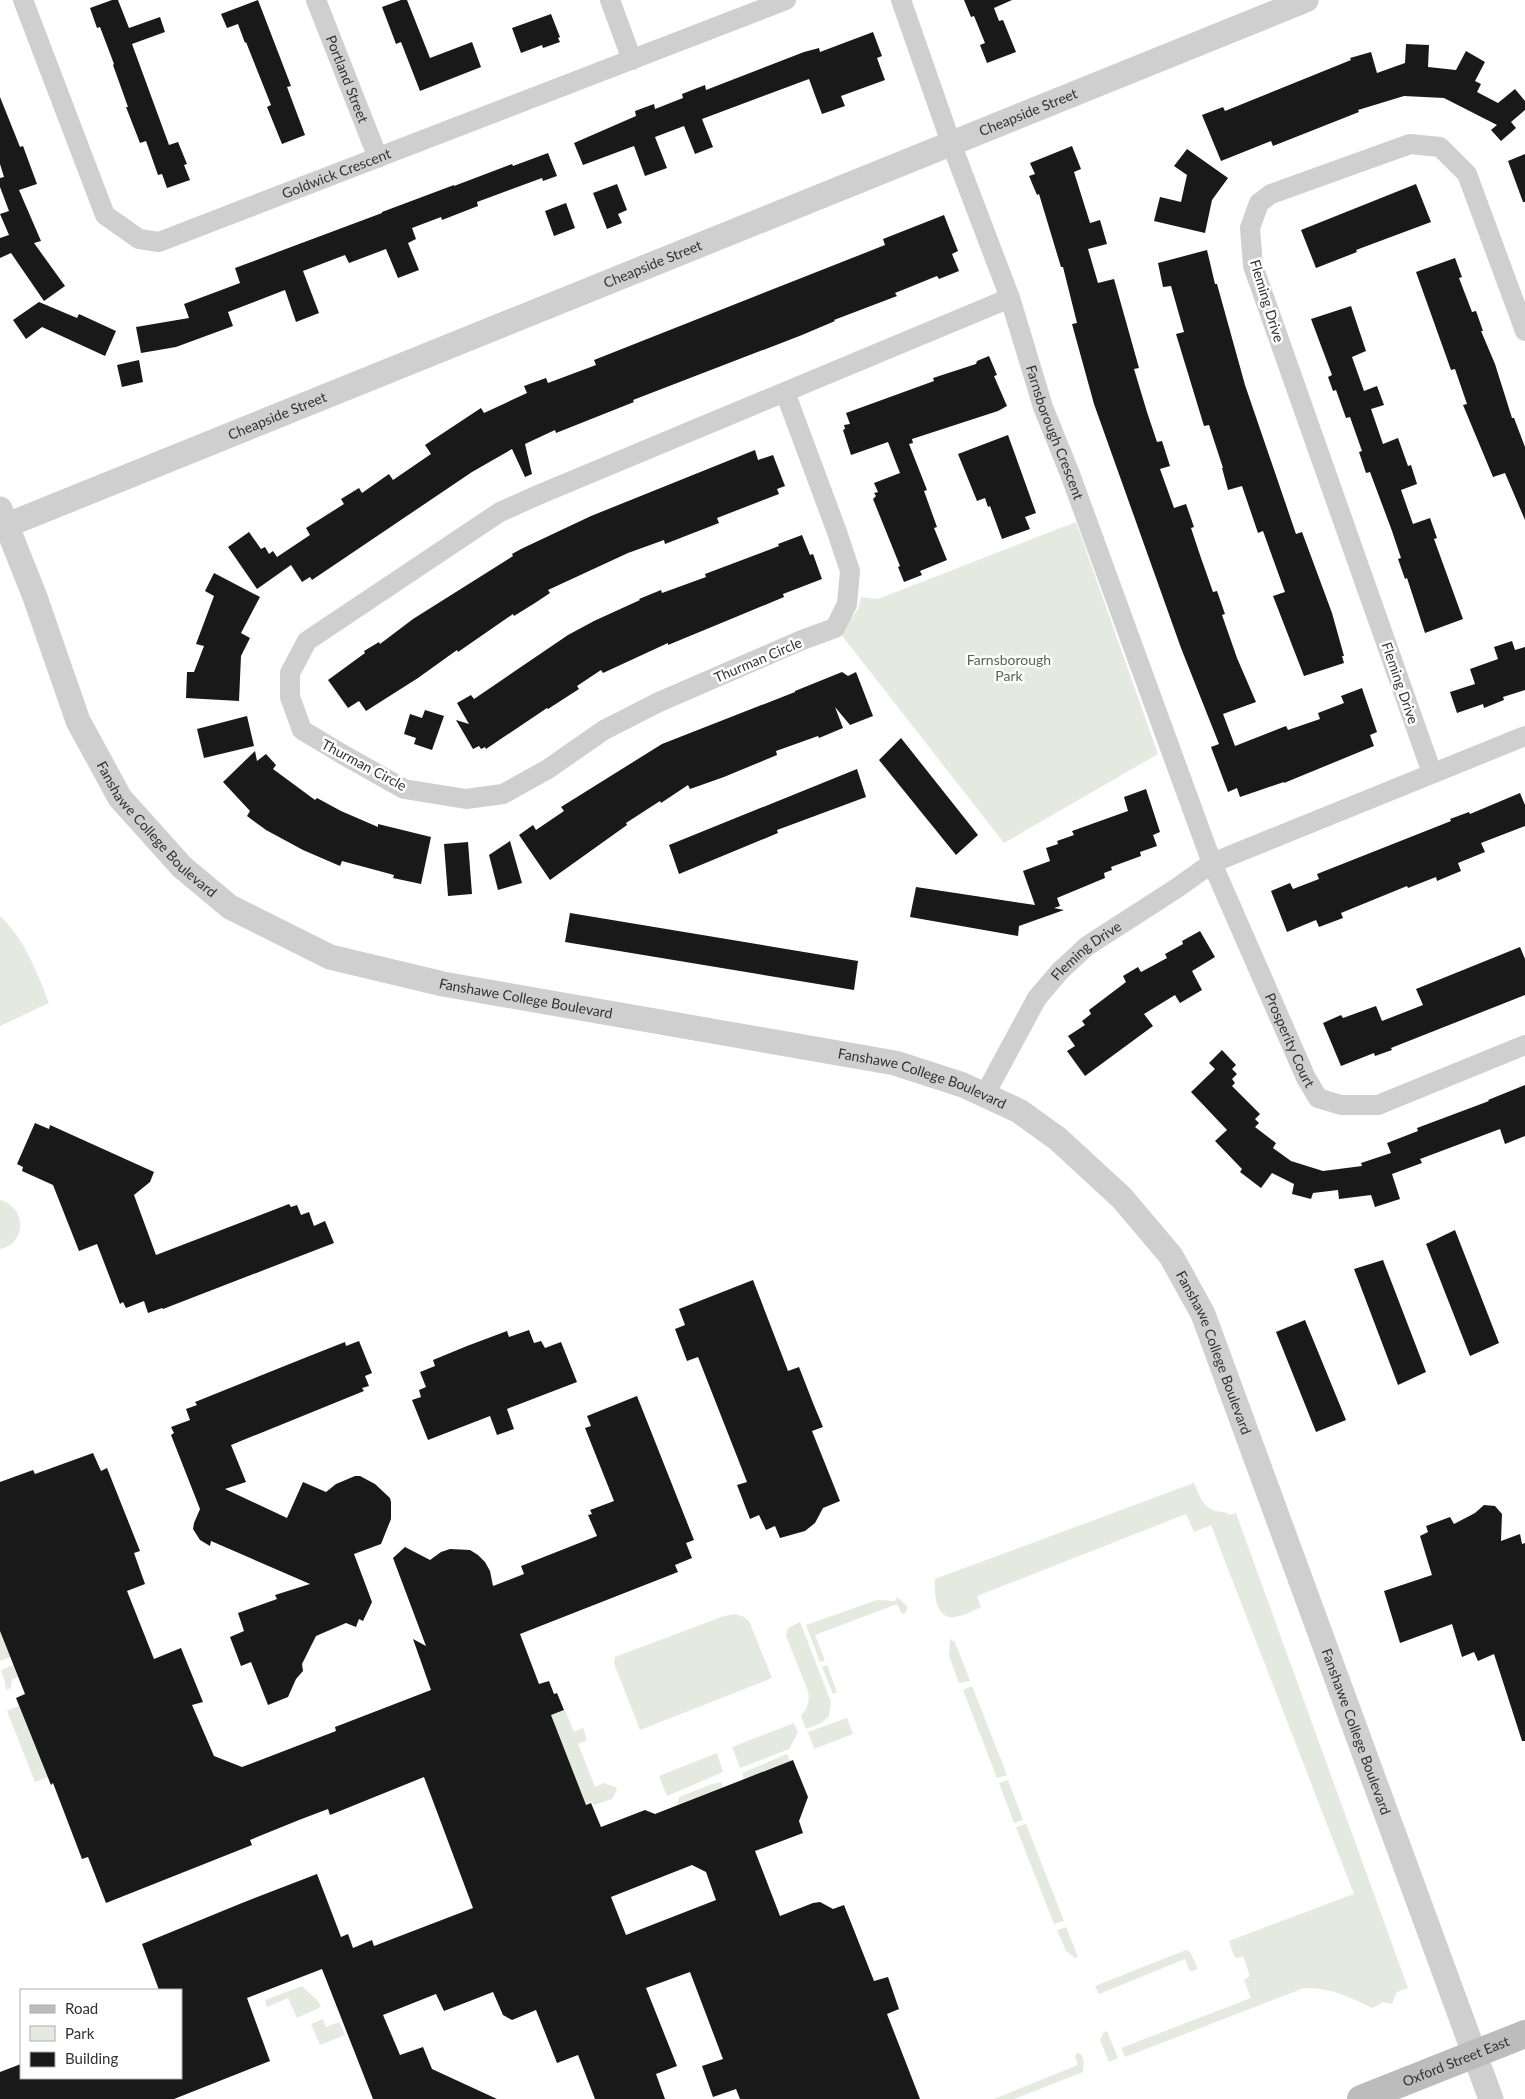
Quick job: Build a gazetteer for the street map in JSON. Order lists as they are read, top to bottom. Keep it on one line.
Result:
{"streets":{"main road":["Oxford Street East"],"street":["Portland Street","Cheapside Street","Goldwick Crescent","Fleming Drive","Farnsborough Crescent","Thurman Circle","Fanshawe College Boulevard","Prosperity Court"]},"crossings":[["Portland Street","Goldwick Crescent"],["Cheapside Street","Farnsborough Crescent"],["Cheapside Street","Fanshawe College Boulevard"],["Fleming Drive","Farnsborough Crescent"],["Fleming Drive","Fanshawe College Boulevard"],["Fleming Drive","Prosperity Court"],["Farnsborough Crescent","Thurman Circle"],["Farnsborough Crescent","Prosperity Court"],["Fanshawe College Boulevard","Oxford Street East"]],"parks":["Farnsborough Park"],"legend":["Road","Park","Building"]}
